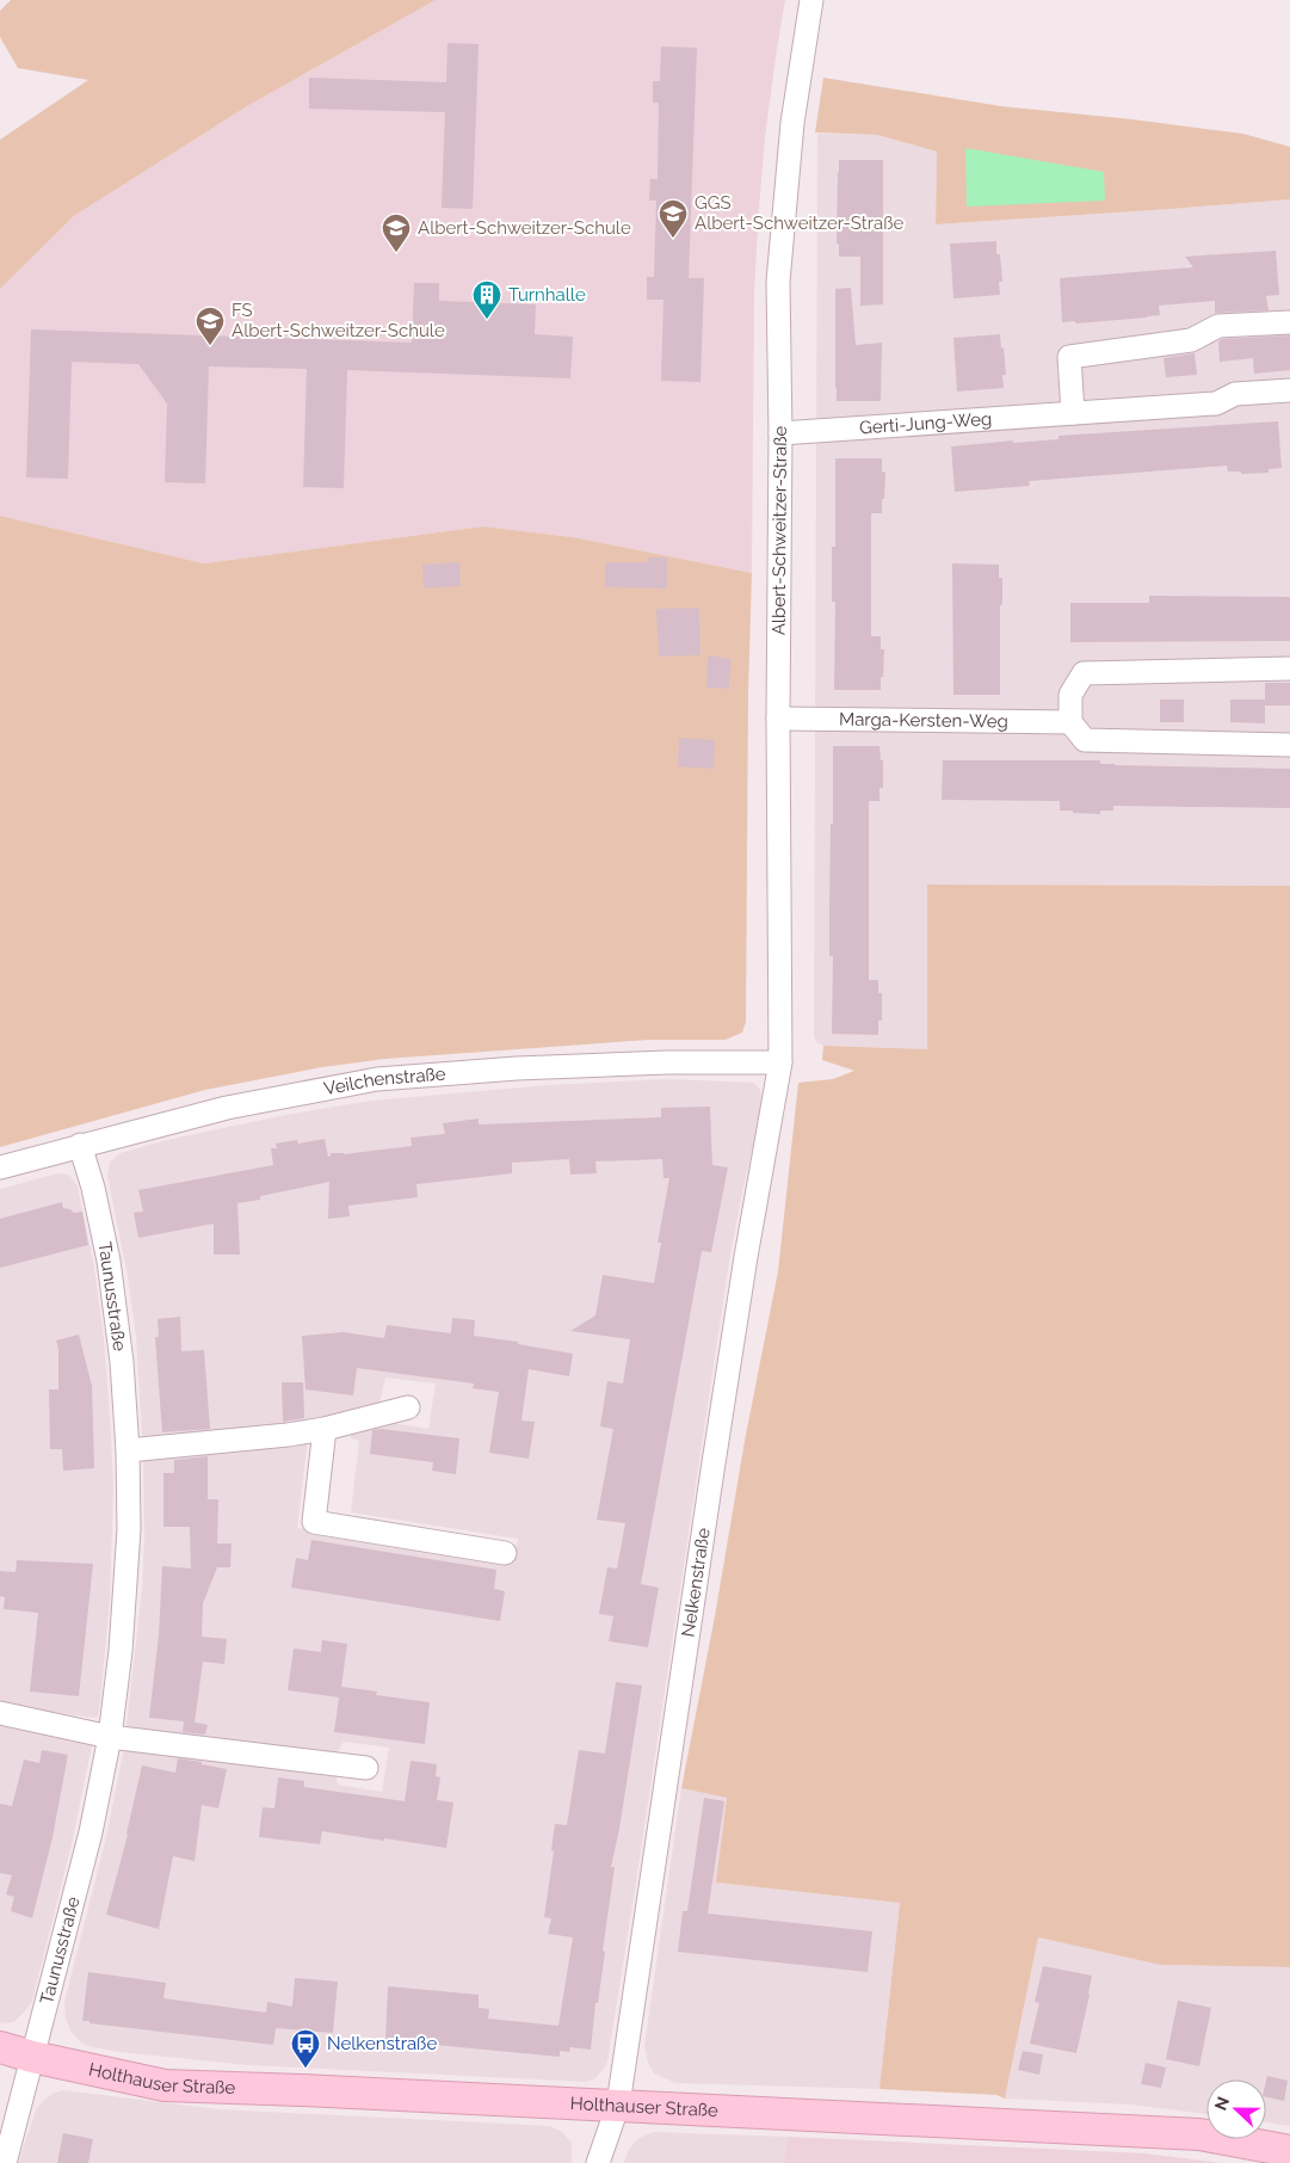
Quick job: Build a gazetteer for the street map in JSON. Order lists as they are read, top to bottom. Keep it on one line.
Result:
{"streets":{"street":["Gerti-Jung-Weg","Albert-Schweitzer-Straße","Marga-Kersten-Weg","Veilchenstraße","Taunusstraße","Nelkenstraße","Holthauser Straße"]},"crossings":[["Gerti-Jung-Weg","Albert-Schweitzer-Straße"],["Albert-Schweitzer-Straße","Marga-Kersten-Weg"],["Albert-Schweitzer-Straße","Veilchenstraße"],["Albert-Schweitzer-Straße","Nelkenstraße"],["Veilchenstraße","Taunusstraße"],["Veilchenstraße","Nelkenstraße"],["Taunusstraße","Holthauser Straße"],["Nelkenstraße","Holthauser Straße"]],"places":{"school or university":["GGS Albert-Schweitzer-Straße","Albert-Schweitzer-Schule","FS Albert-Schweitzer-Schule"],"building":["Turnhalle"],"bus stop":["Nelkenstraße"]},"north":"left"}
